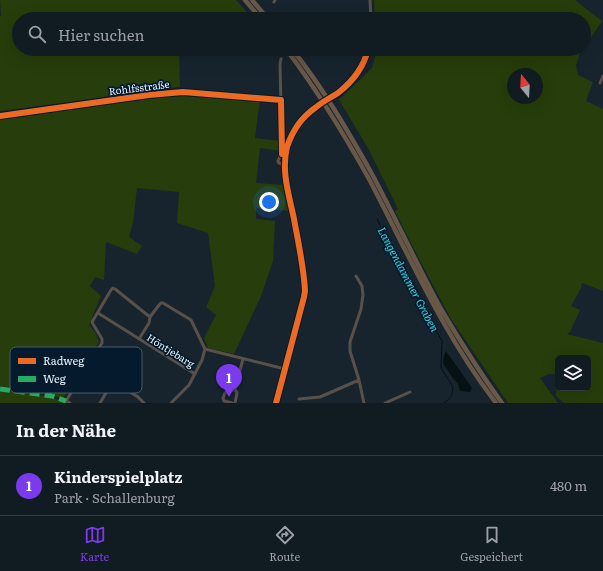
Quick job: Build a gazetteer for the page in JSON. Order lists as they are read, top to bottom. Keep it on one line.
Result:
{"streets":{"street":["Rohlfsstraße","Höntjebarg"]},"water":["Langendammer Graben"],"legend":["Radweg","Weg"],"north":"top","page":{"search":"Hier suchen","pins":"1","heading":"In der Nähe","list":[{"mark":"1","name":"Kinderspielplatz","note":"Park · Schallenburg","value":"480 m"}],"nav":["Karte","Route","Gespeichert"]}}
